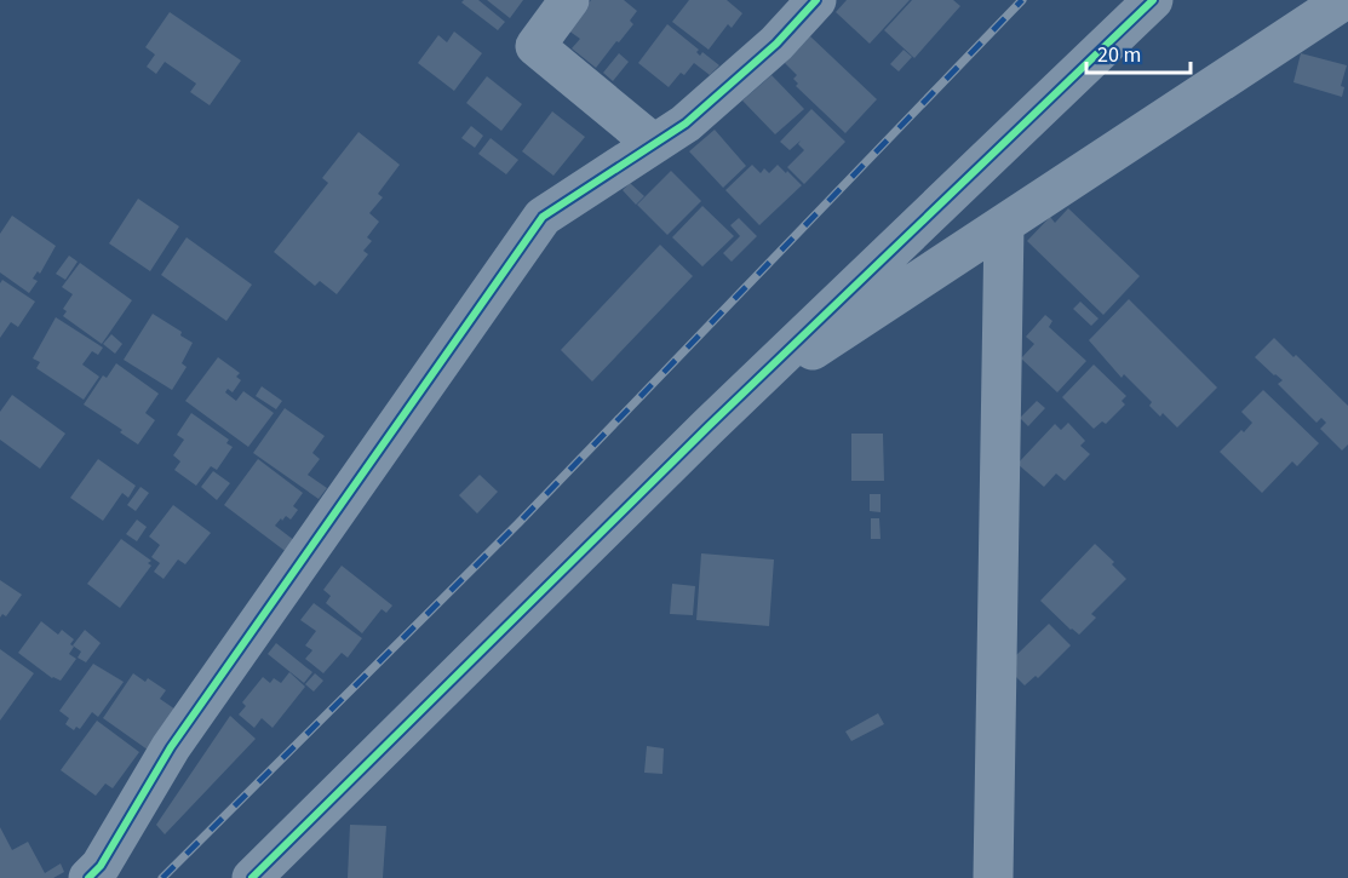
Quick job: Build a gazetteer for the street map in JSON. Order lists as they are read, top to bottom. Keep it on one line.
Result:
{"scale_bar":"20 m"}
